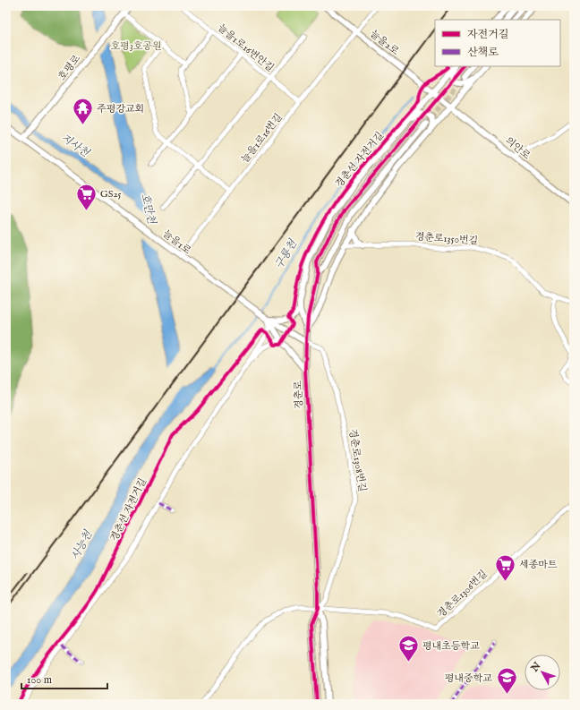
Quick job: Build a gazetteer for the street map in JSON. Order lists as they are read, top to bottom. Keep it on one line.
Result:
{"streets":{"street":["늘을2로","늘을1로16번안길","호평로","늘을1로16번길","의안로","경춘로1350번길","늘을1로","경춘로","경춘로1308번길","경춘로1306번길"],"cycle path":["경춘선 자전거길"]},"crossings":[["늘을2로","늘을1로16번길"],["늘을2로","의안로"],["늘을1로16번안길","늘을1로16번길"],["호평로","늘을1로"],["늘을1로16번길","늘을1로"],["늘을1로","경춘로"],["늘을1로","경춘로1308번길"],["경춘로","경춘로1308번길"],["경춘로","경춘로1306번길"],["경춘로1308번길","경춘로1306번길"]],"water":["지사천","호만천","구룡천","사능천"],"parks":["호평3호공원"],"places":{"temple":["주평강교회"],"supermarket":["GS25","세종마트"],"school or university":["평내초등학교","평내중학교"]},"legend":["자전거길","산책로"],"scale_bar":"100 m","north":"top left"}
